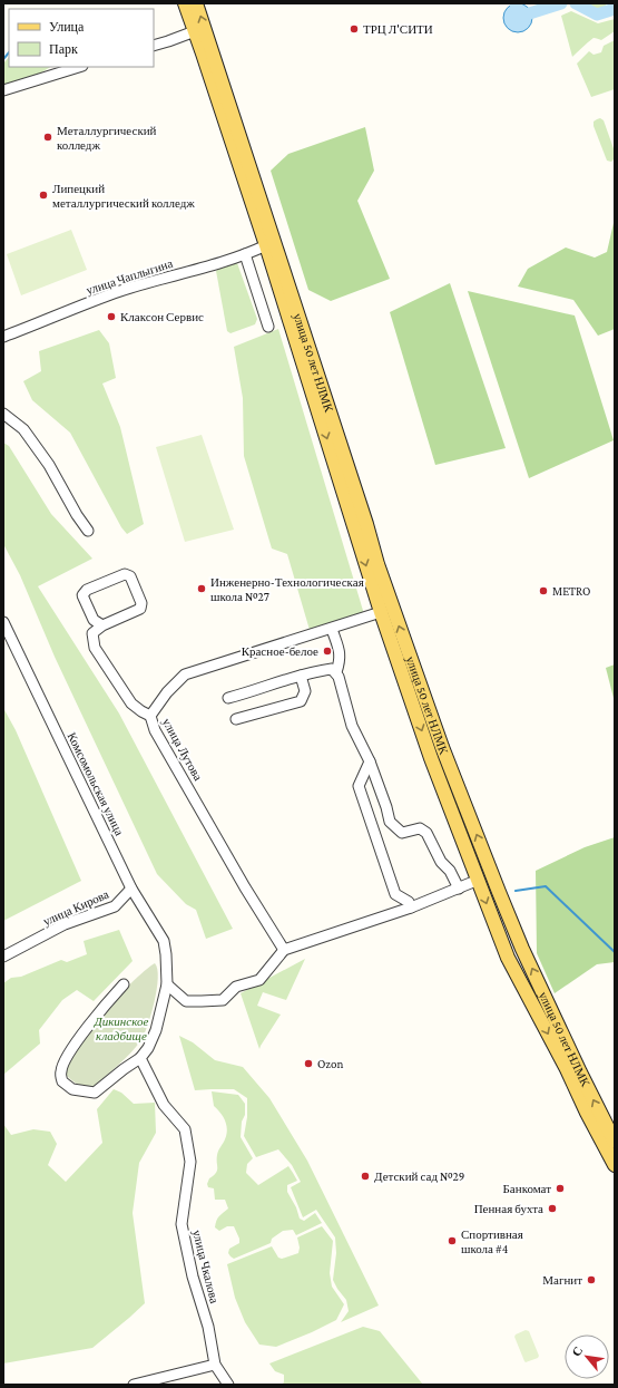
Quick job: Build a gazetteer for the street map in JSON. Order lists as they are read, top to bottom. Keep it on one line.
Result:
{"streets":{"main road":["улица 50 лет НЛМК"],"street":["улица Чаплыгина","улица Лутова","Комсомольская улица","улица Кирова","улица Чкалова"]},"crossings":[["улица Чаплыгина","улица 50 лет НЛМК"],["улица 50 лет НЛМК","улица Лутова"],["Комсомольская улица","улица Кирова"]],"parks":["Дикинское кладбище"],"places":["ТРЦ Л'СИТИ","Металлургический колледж","Липецкий металлургический колледж","Клаксон Сервис","Инженерно-Технологическая школа №27","METRO","Красное-белое","Ozon","Детский сад №29","Банкомат","Пенная бухта","Спортивная школа #4","Магнит"],"legend":["Улица","Парк"],"north":"top left"}
